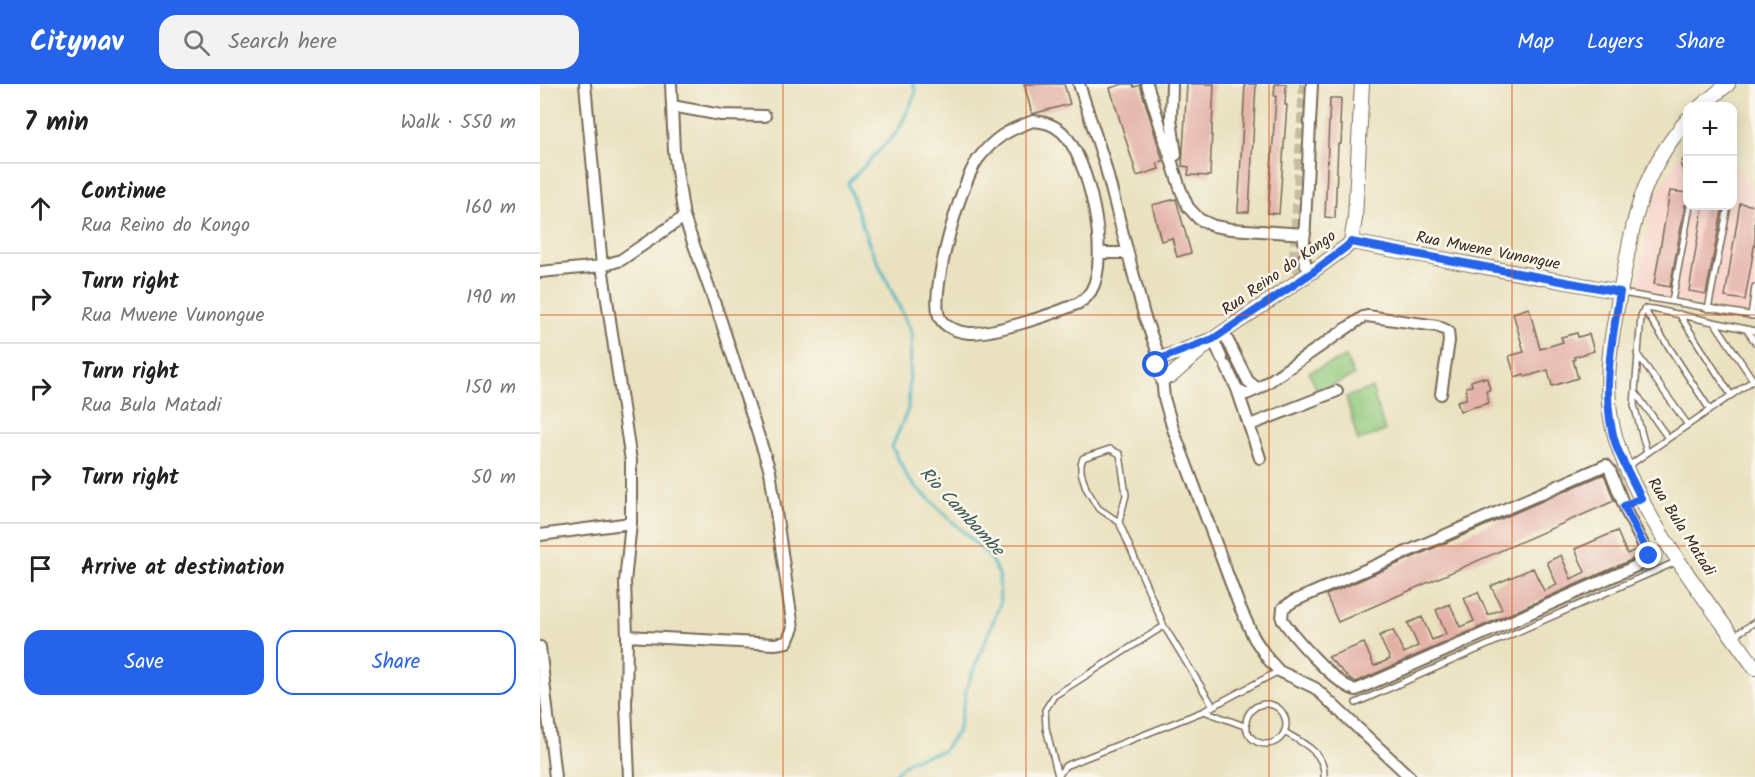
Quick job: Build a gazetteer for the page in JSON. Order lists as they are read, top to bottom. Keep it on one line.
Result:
{"streets":{"street":["Rua Mwene Vunongue","Rua Reino do Kongo","Rua Bula Matadi"]},"crossings":[["Rua Mwene Vunongue","Rua Reino do Kongo"],["Rua Mwene Vunongue","Rua Bula Matadi"]],"water":["Rio Cambambe"],"page":{"header":"Citynav","search":"Search here","nav":["Map","Layers","Share"],"heading":["7 min","Walk · 550 m"],"map_buttons":["+","−"],"list":[["Continue","Rua Reino do Kongo","160 m"],["Turn right","Rua Mwene Vunongue","190 m"],["Turn right","Rua Bula Matadi","150 m"],["Turn right","50 m"],"Arrive at destination"],"buttons":["Save","Share"]}}
